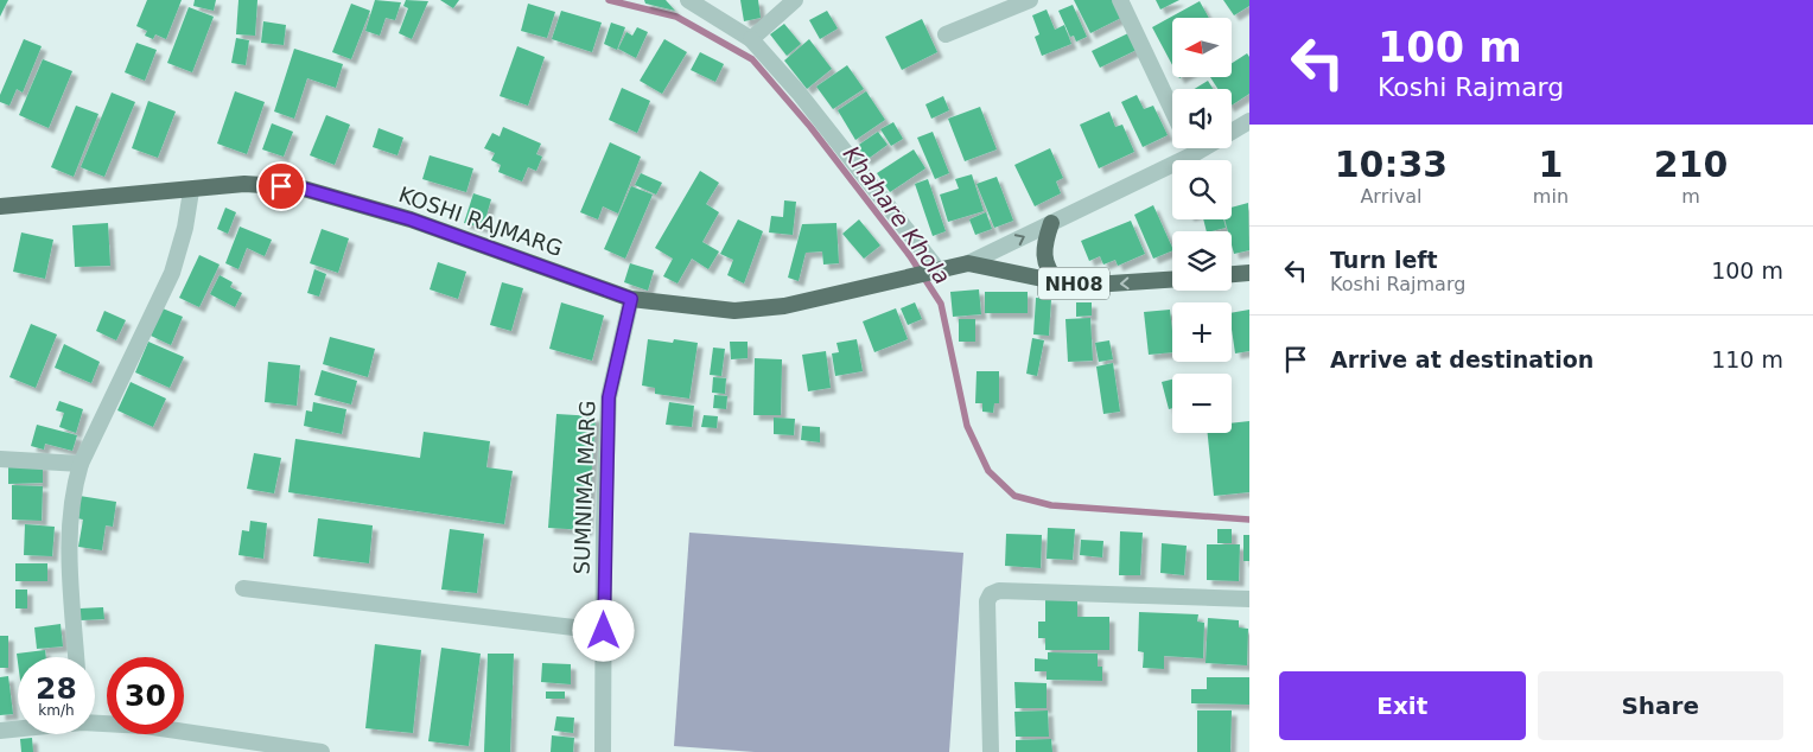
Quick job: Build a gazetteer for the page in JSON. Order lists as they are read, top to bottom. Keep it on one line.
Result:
{"streets":{"main road":["KOSHI RAJMARG","NH08"],"street":["SUMNIMA MARG"]},"crossings":[["KOSHI RAJMARG","NH08"],["KOSHI RAJMARG","SUMNIMA MARG"]],"water":["Khahare Khola"],"north":"left","page":{"turn":["100 m","Koshi Rajmarg"],"map_buttons":["+","−"],"eta":["10:33","Arrival","1","min","210","m"],"list":[{"name":"Turn left","note":"Koshi Rajmarg","value":"100 m"},{"name":"Arrive at destination","value":"110 m"}],"speed":"28 km/h","limit":"30","buttons":["Exit","Share"]}}
